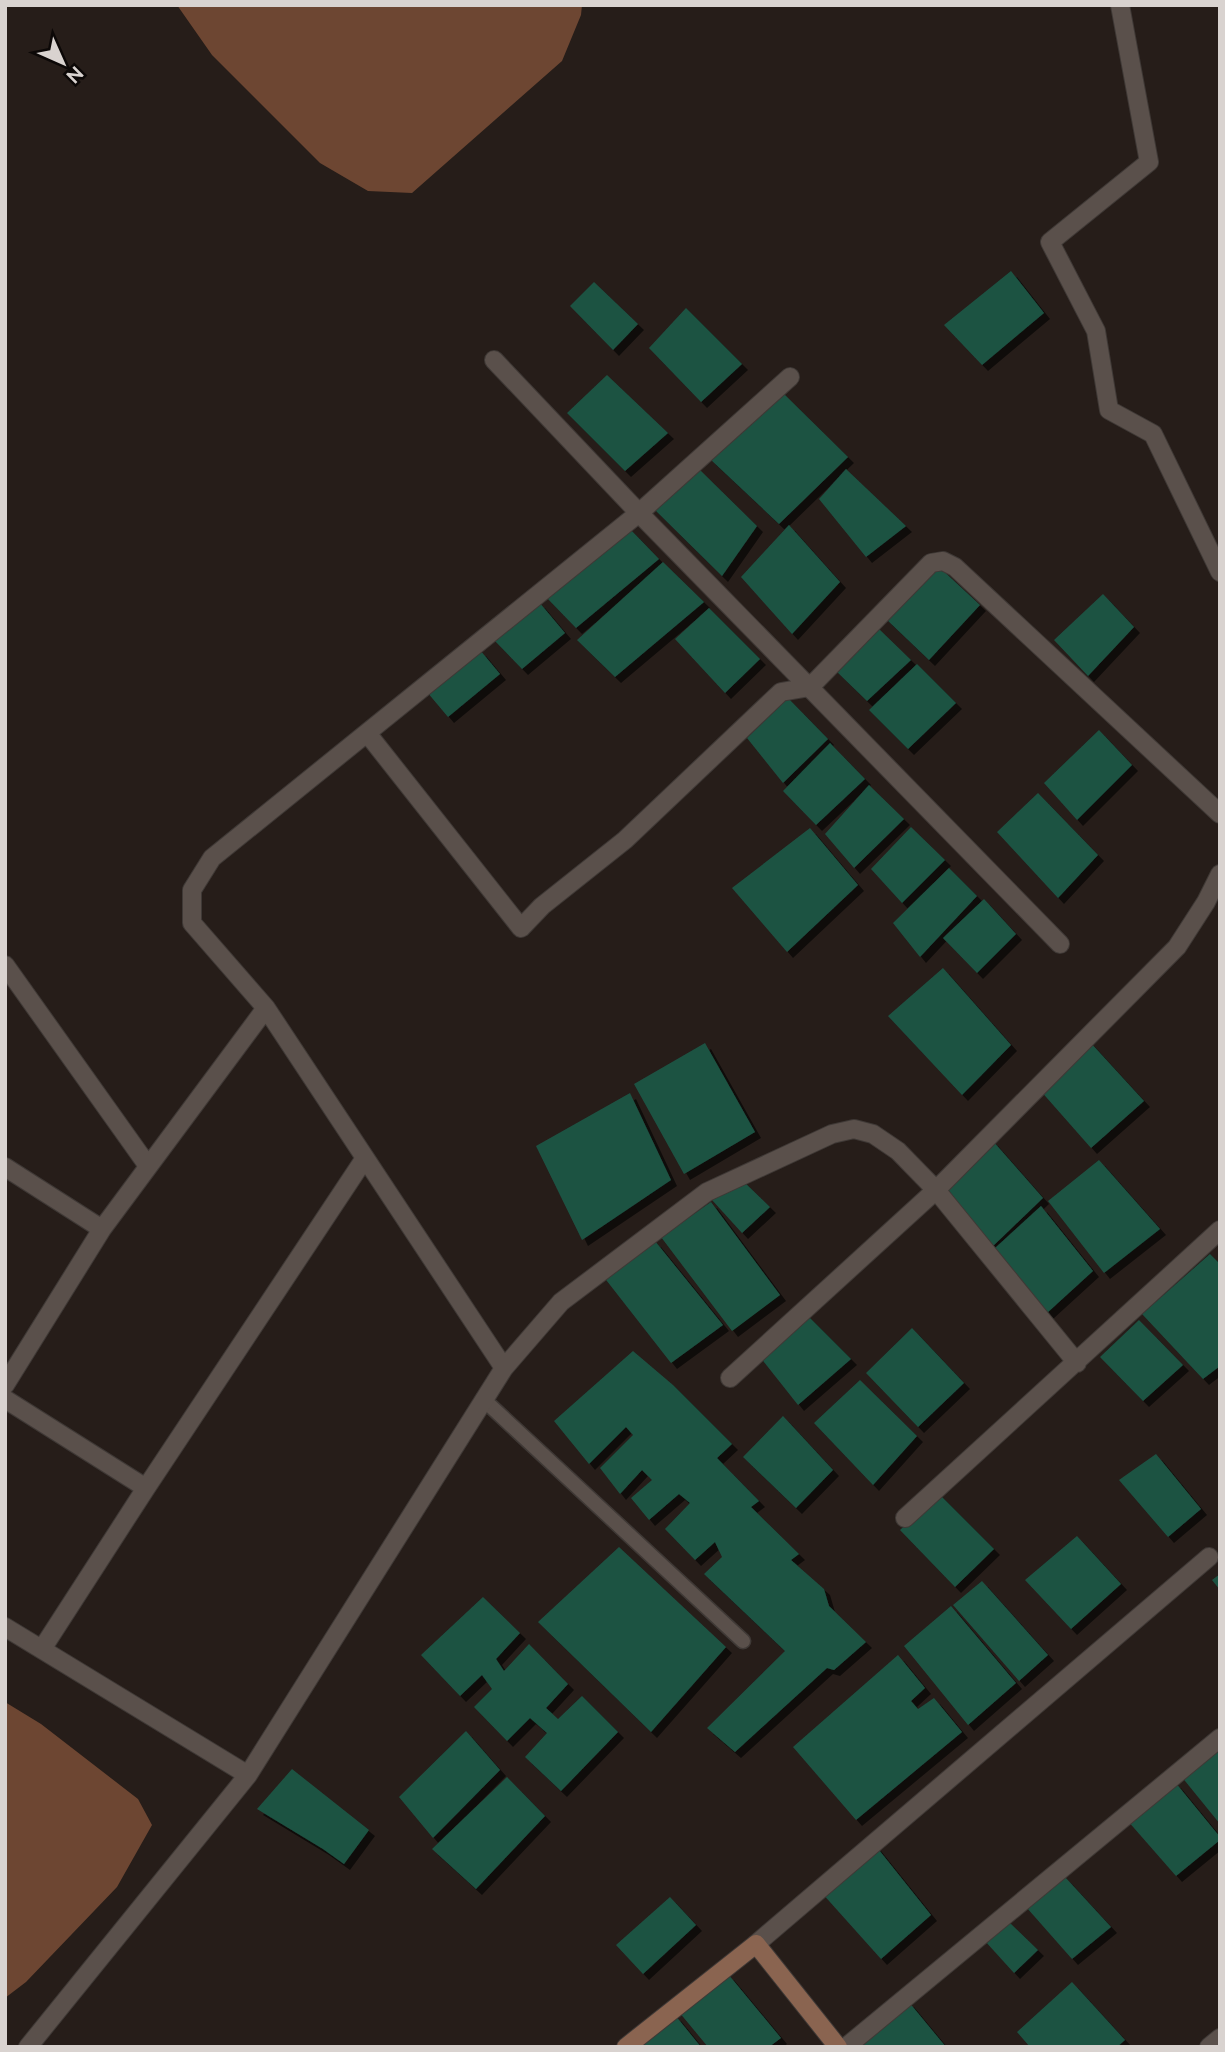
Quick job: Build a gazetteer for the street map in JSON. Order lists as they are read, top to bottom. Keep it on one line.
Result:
{"north":"bottom right"}
